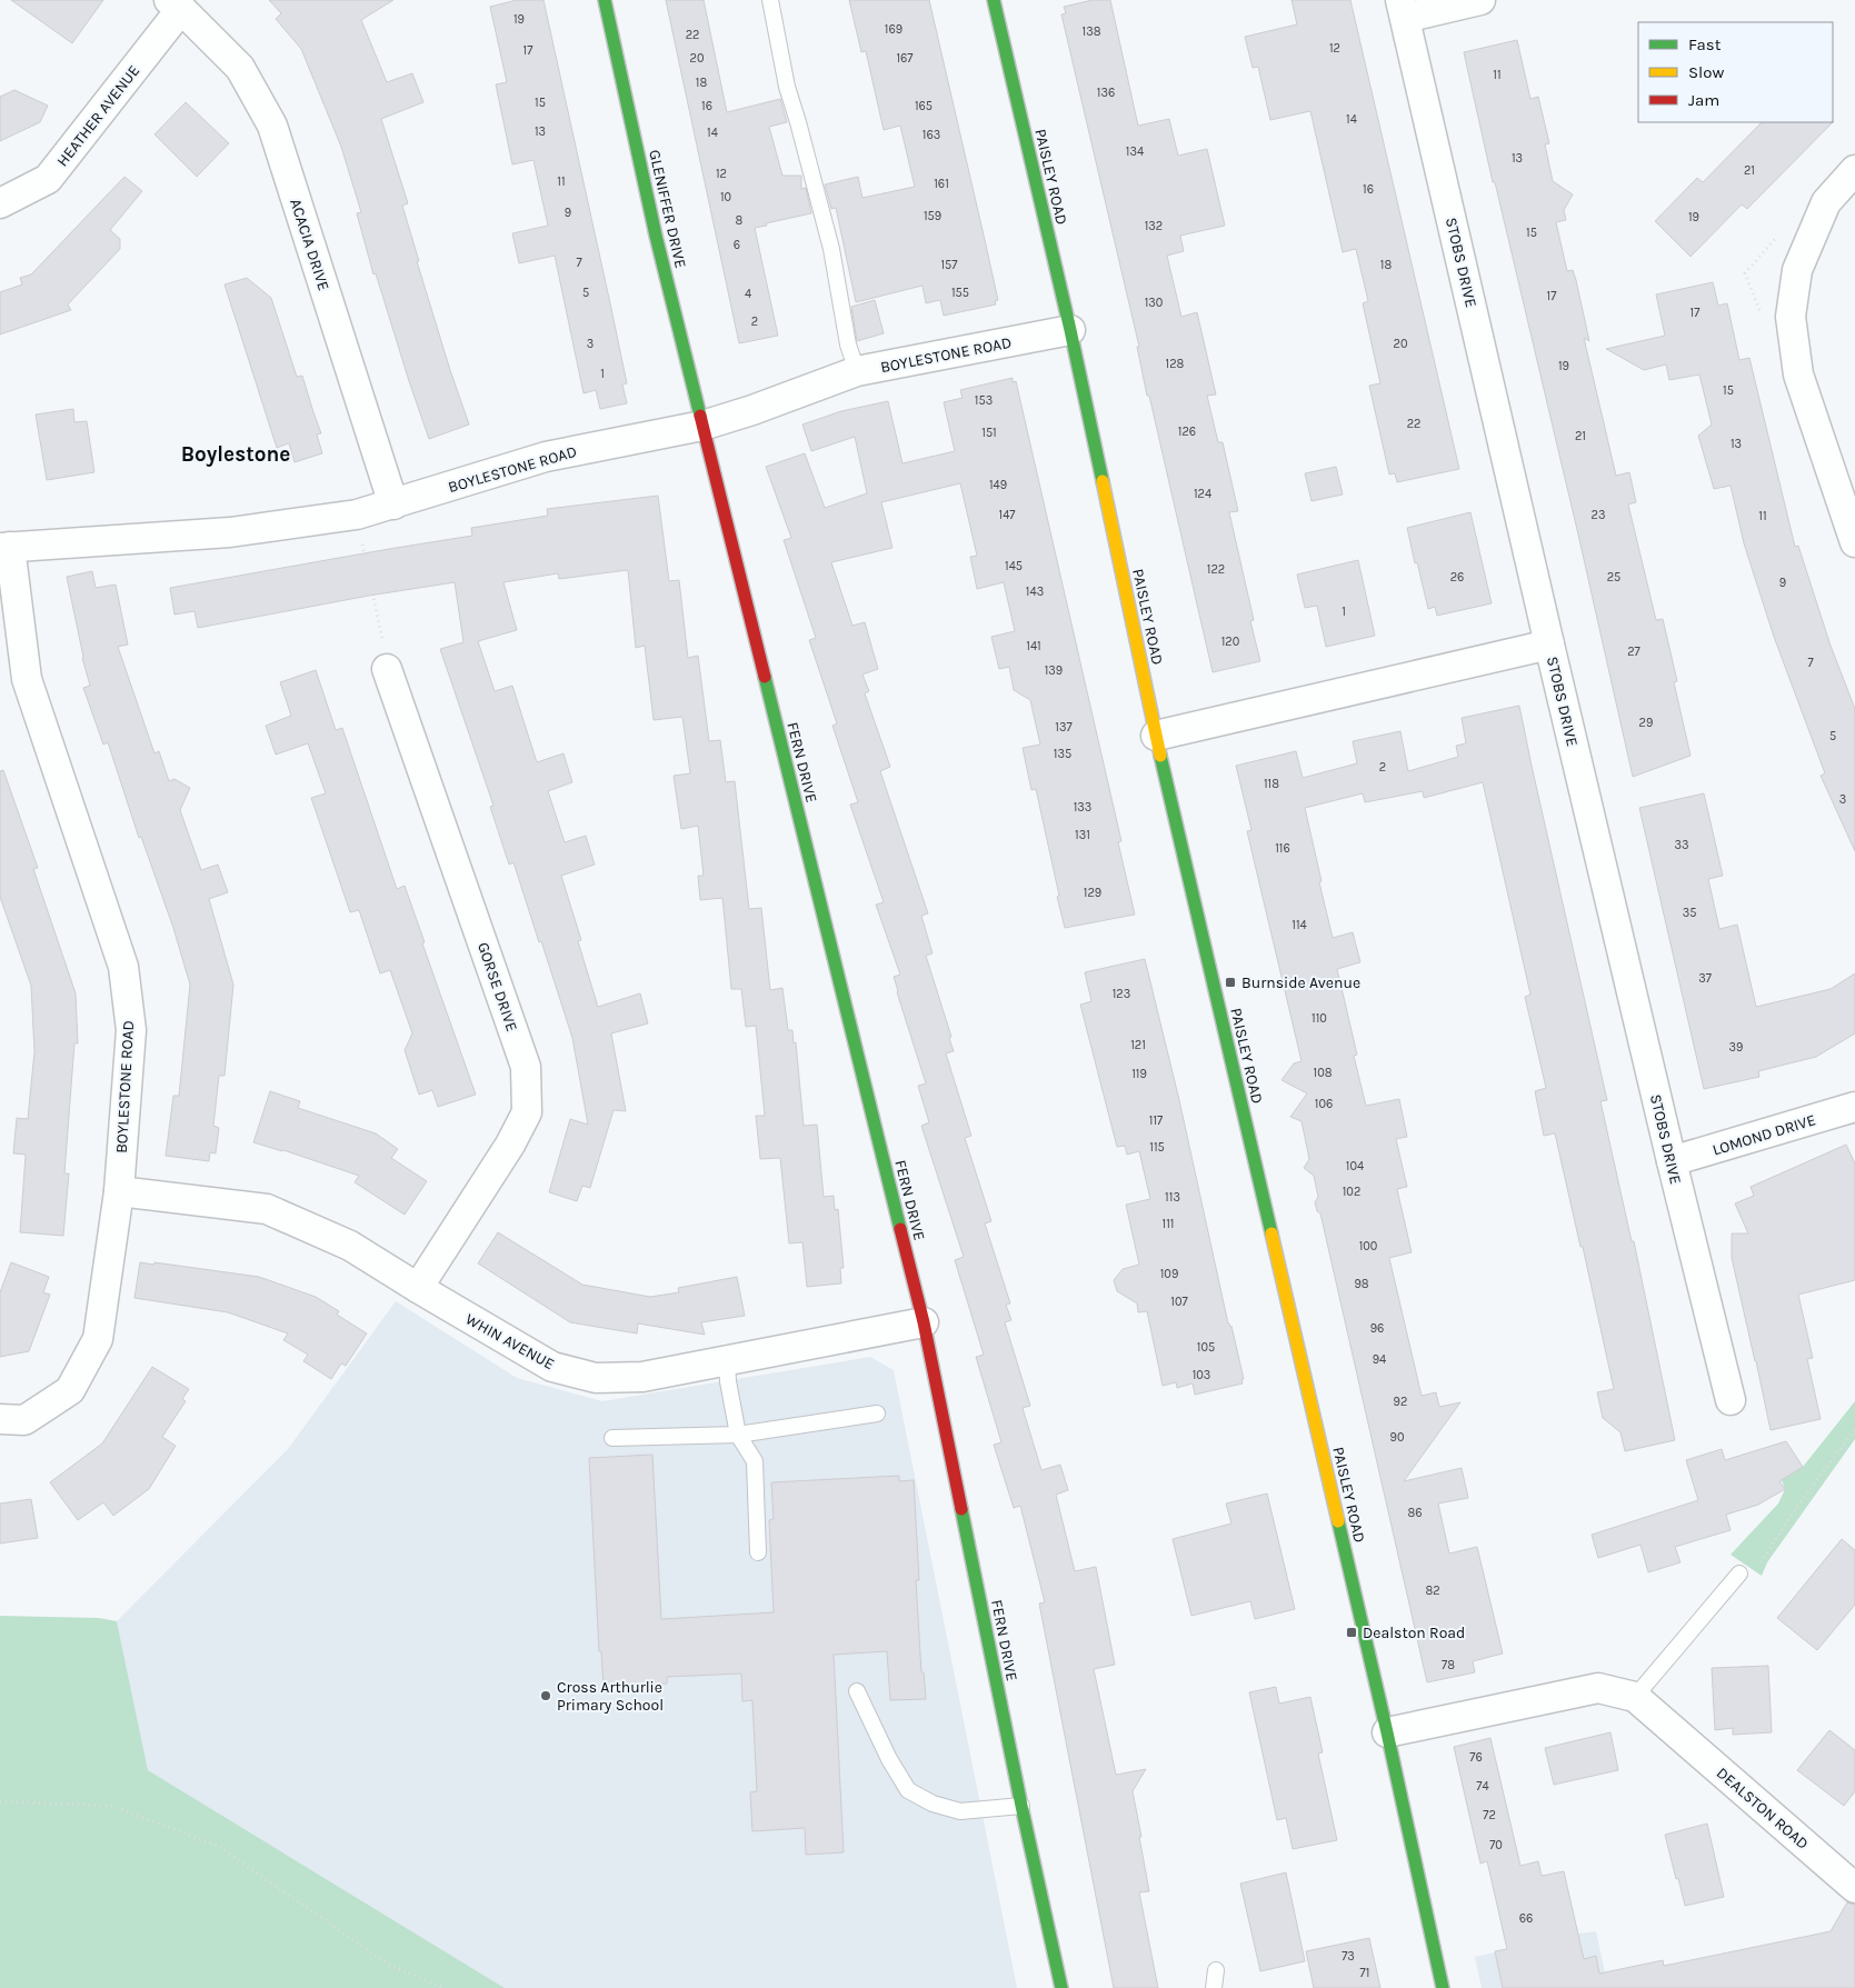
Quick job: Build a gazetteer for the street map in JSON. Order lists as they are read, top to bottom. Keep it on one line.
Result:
{"streets":{"street":["HEATHER AVENUE","PAISLEY ROAD","GLENIFFER DRIVE","ACACIA DRIVE","STOBS DRIVE","BOYLESTONE ROAD","FERN DRIVE","GORSE DRIVE","LOMOND DRIVE","WHIN AVENUE","DEALSTON ROAD"]},"crossings":[["HEATHER AVENUE","ACACIA DRIVE"],["PAISLEY ROAD","BOYLESTONE ROAD"],["PAISLEY ROAD","DEALSTON ROAD"],["GLENIFFER DRIVE","BOYLESTONE ROAD"],["GLENIFFER DRIVE","FERN DRIVE"],["ACACIA DRIVE","BOYLESTONE ROAD"],["STOBS DRIVE","LOMOND DRIVE"],["BOYLESTONE ROAD","FERN DRIVE"],["BOYLESTONE ROAD","WHIN AVENUE"],["FERN DRIVE","WHIN AVENUE"],["GORSE DRIVE","WHIN AVENUE"]],"districts":["Boylestone"],"places":{"transit":["Burnside Avenue","Dealston Road"],"other":["Cross Arthurlie Primary School"]},"house_numbers":["19","169","138","22","12","17","20","167","11","18","136","15","16","165","14","13","14","163","134","13","21","12","11","161","16","10","9","159","19","8","132","15","6","7","157","18","5","155","4","17","130","17","2","3","20","128","19","1","15","153","22","126","151","21","13","149","124","147","23","11","145","122","26","25","9","143","1","120","141","27","7","139","29","137","5","135","2","118","3","133","131","33","116","129","35","114","37","123","110","121","39","108","119","106","117","115","104","102","113","111","100","109","98","107","96","105","94","103","92","90","86","82","78","76","74","72","70","66","73","71"],"legend":["Fast","Slow","Jam"]}
